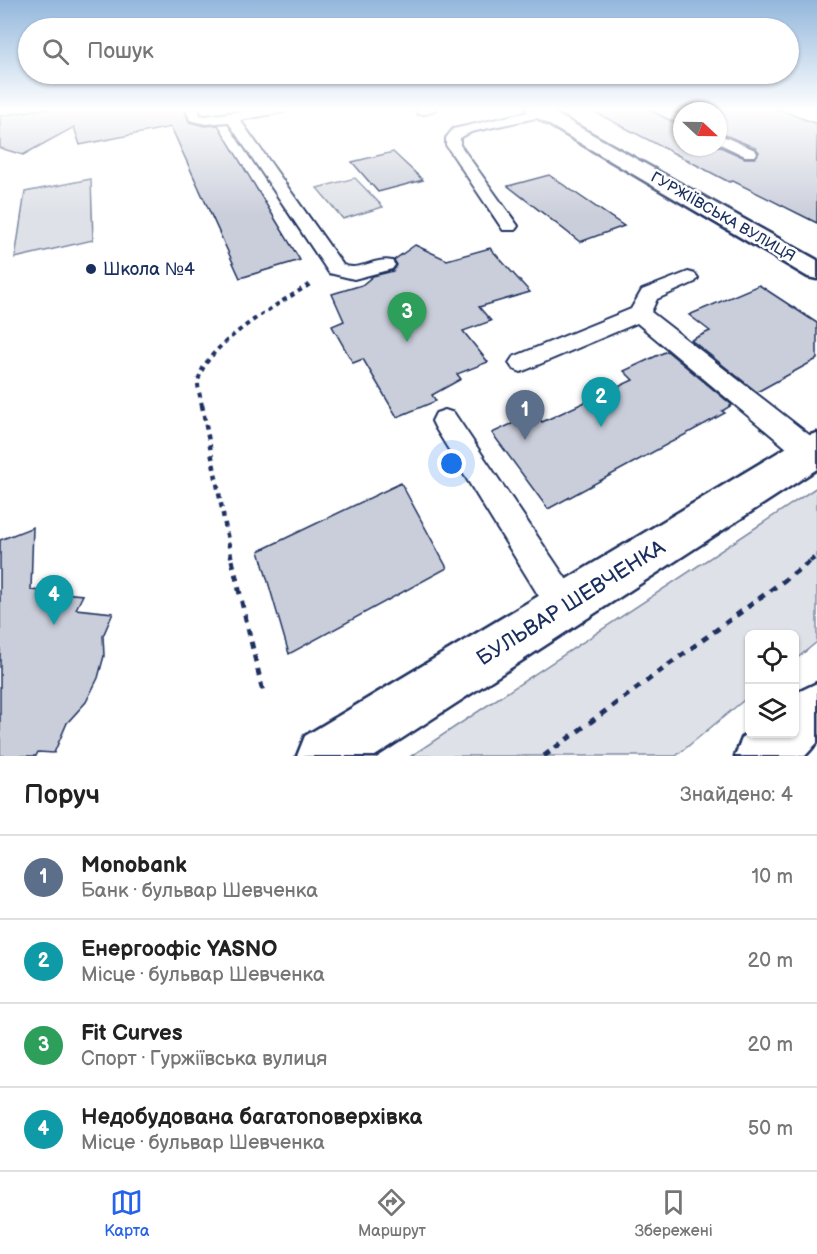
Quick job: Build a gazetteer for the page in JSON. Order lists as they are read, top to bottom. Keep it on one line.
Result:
{"streets":{"street":["ГУРЖІЇВСЬКА ВУЛИЦЯ","БУЛЬВАР ШЕВЧЕНКА"]},"places":["Школа №4"],"north":"right","page":{"search":"Пошук","pins":["3","2","1","4"],"heading":["Поруч","Знайдено: 4"],"list":[{"mark":"1","name":"Monobank","note":"Банк · бульвар Шевченка","value":"10 m"},{"mark":"2","name":"Енергоофіс YASNO","note":"Місце · бульвар Шевченка","value":"20 m"},{"mark":"3","name":"Fit Curves","note":"Спорт · Гуржіївська вулиця","value":"20 m"},{"mark":"4","name":"Недобудована багатоповерхівка","note":"Місце · бульвар Шевченка","value":"50 m"}],"nav":["Карта","Маршрут","Збережені"]}}
